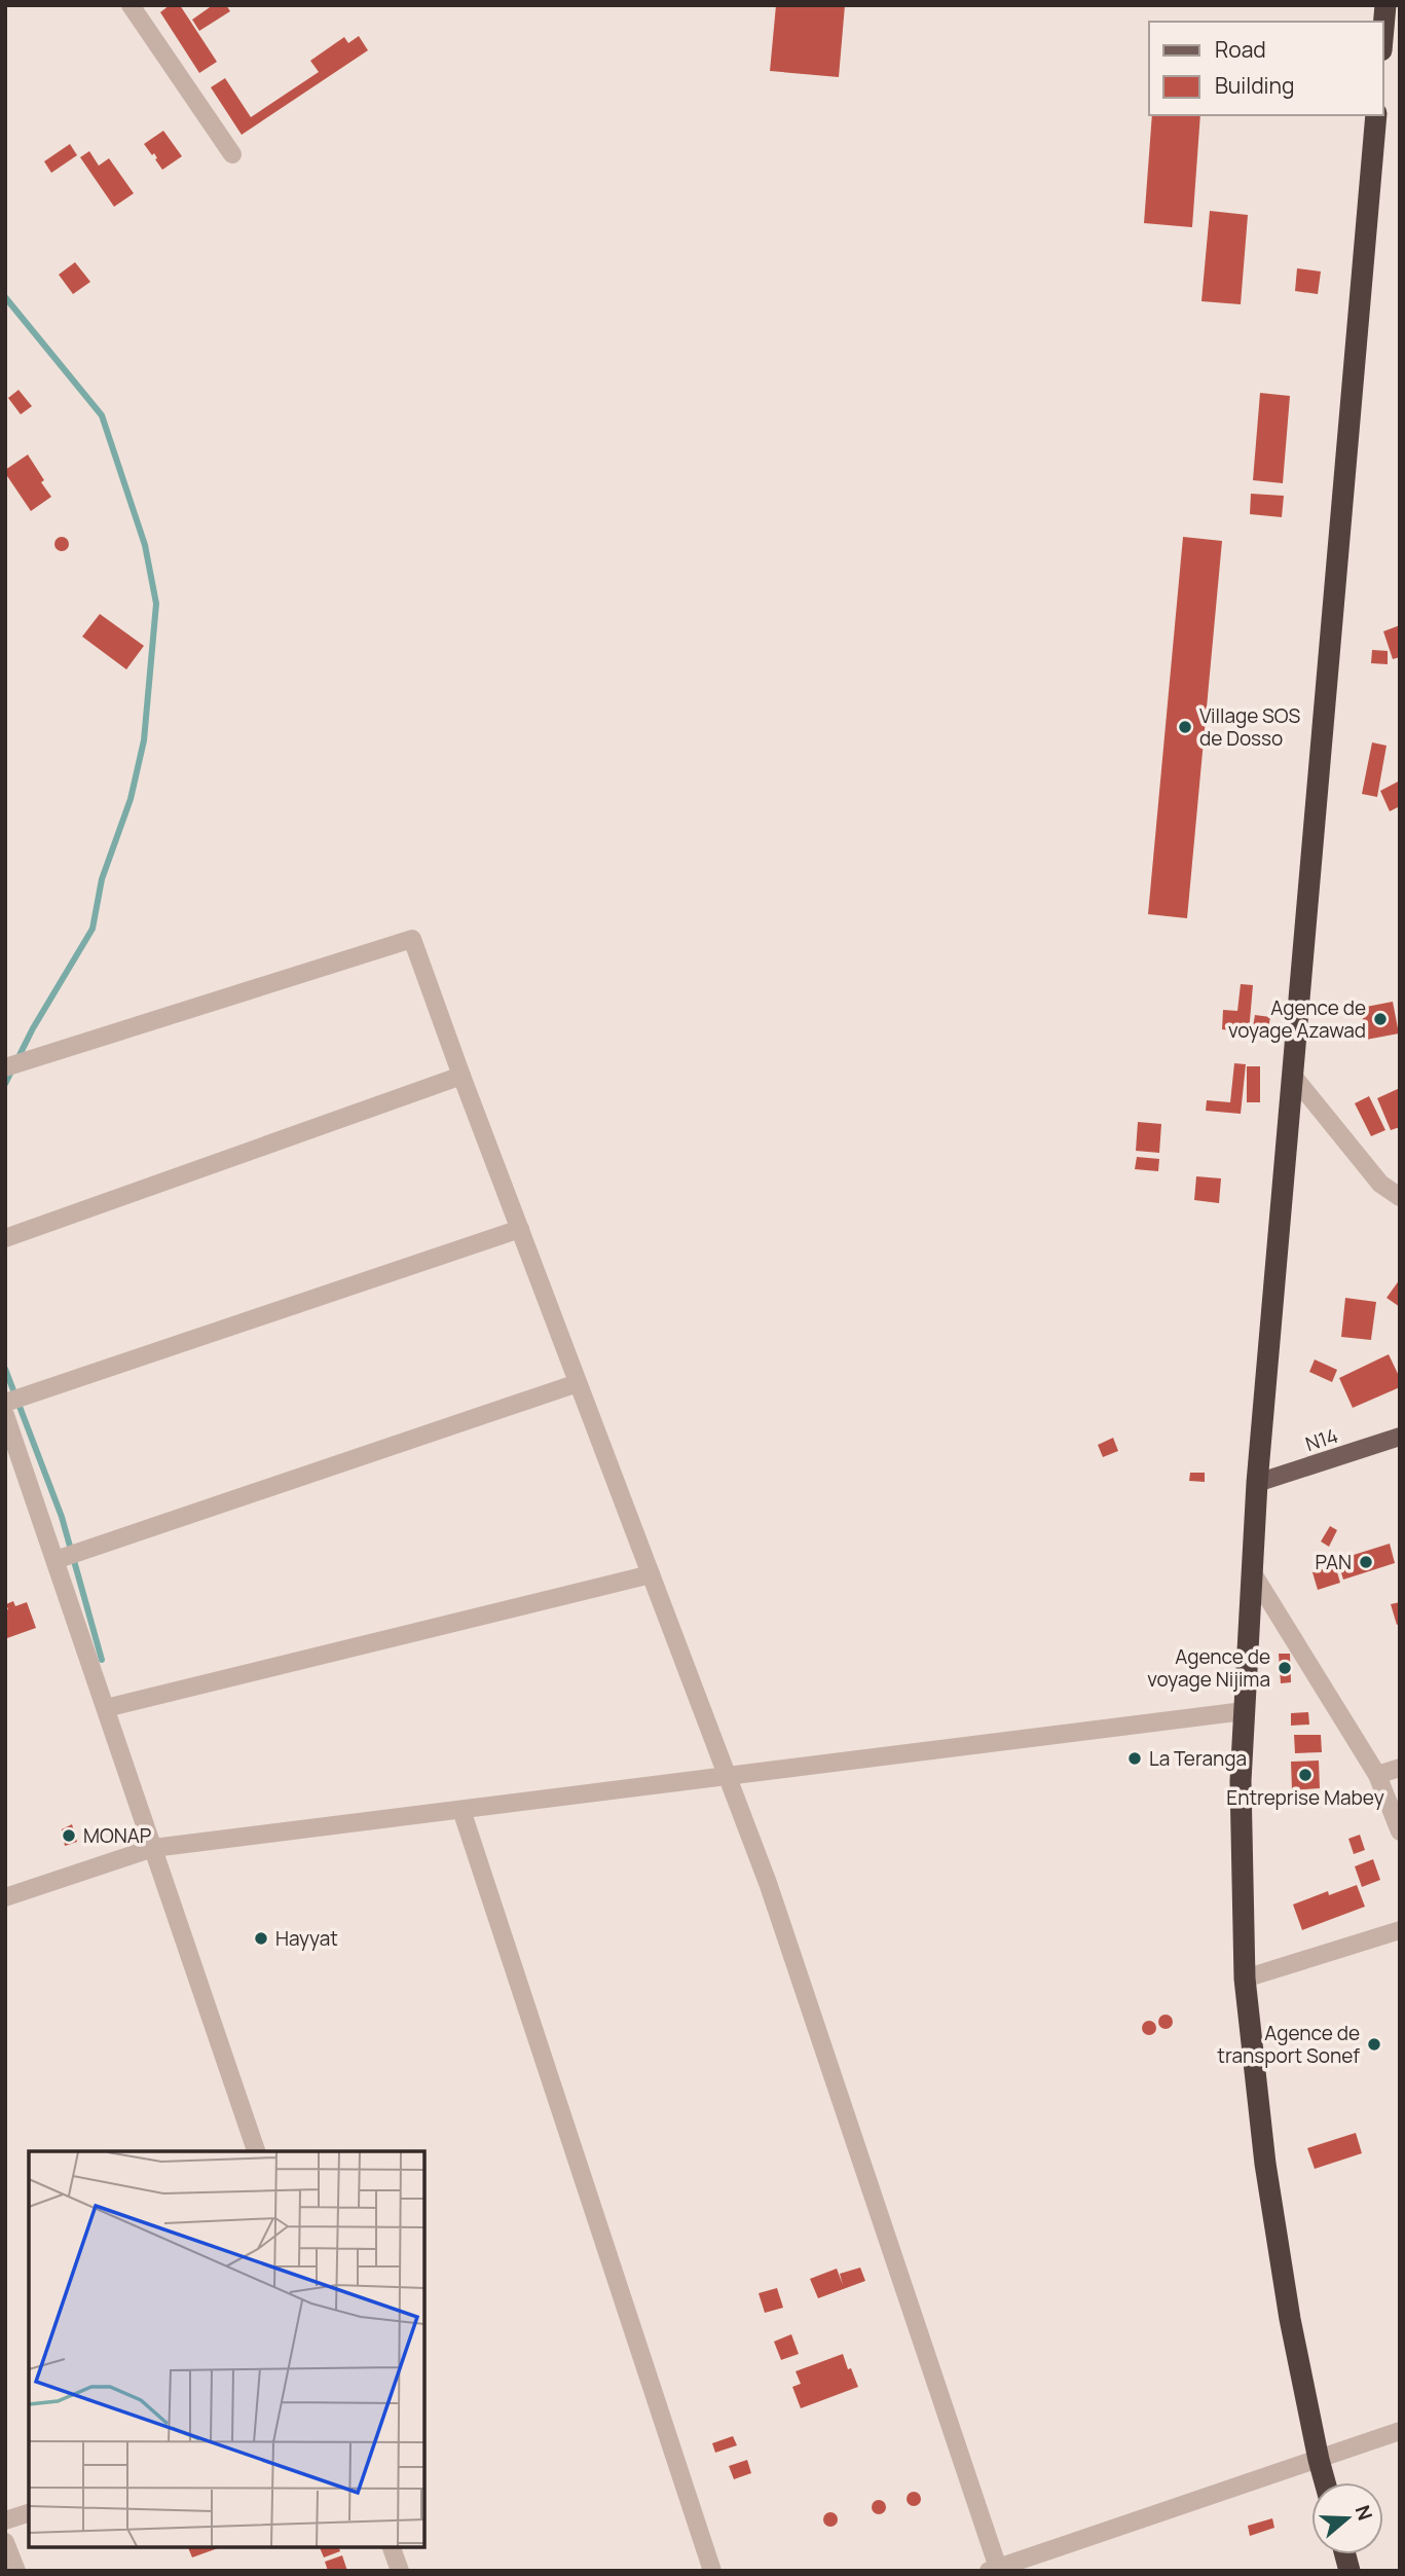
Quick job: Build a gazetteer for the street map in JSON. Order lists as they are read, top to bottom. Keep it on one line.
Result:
{"streets":{"main road":["N14"]},"places":["Village SOS de Dosso","Agence de voyage Azawad","PAN","Agence de voyage Nijima","La Teranga","Entreprise Mabey","MONAP","Hayyat","Agence de transport Sonef"],"legend":["Road","Building"],"north":"right"}
